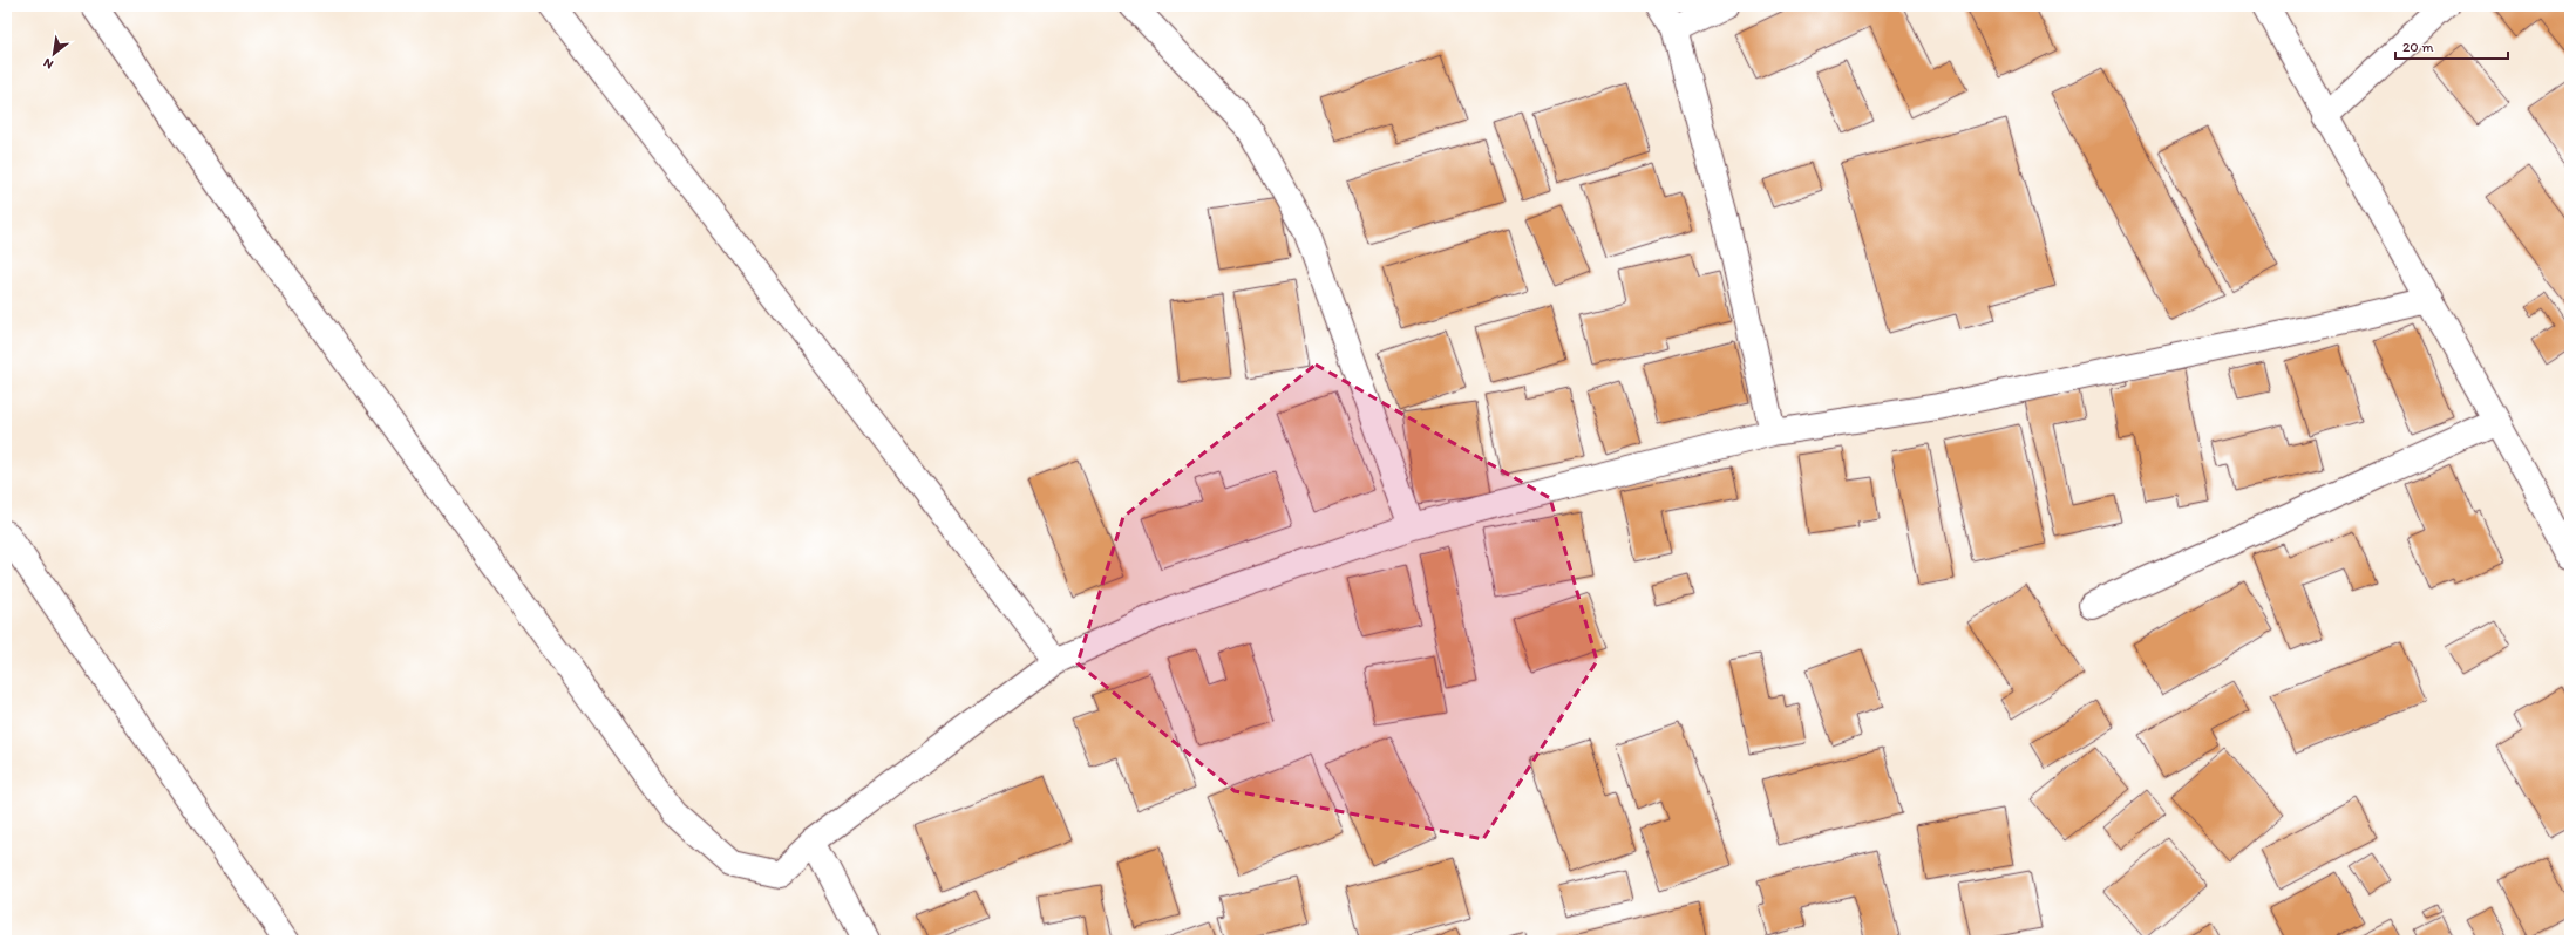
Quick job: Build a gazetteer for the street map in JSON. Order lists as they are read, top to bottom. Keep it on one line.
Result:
{"scale_bar":"20 m","north":"bottom left"}
